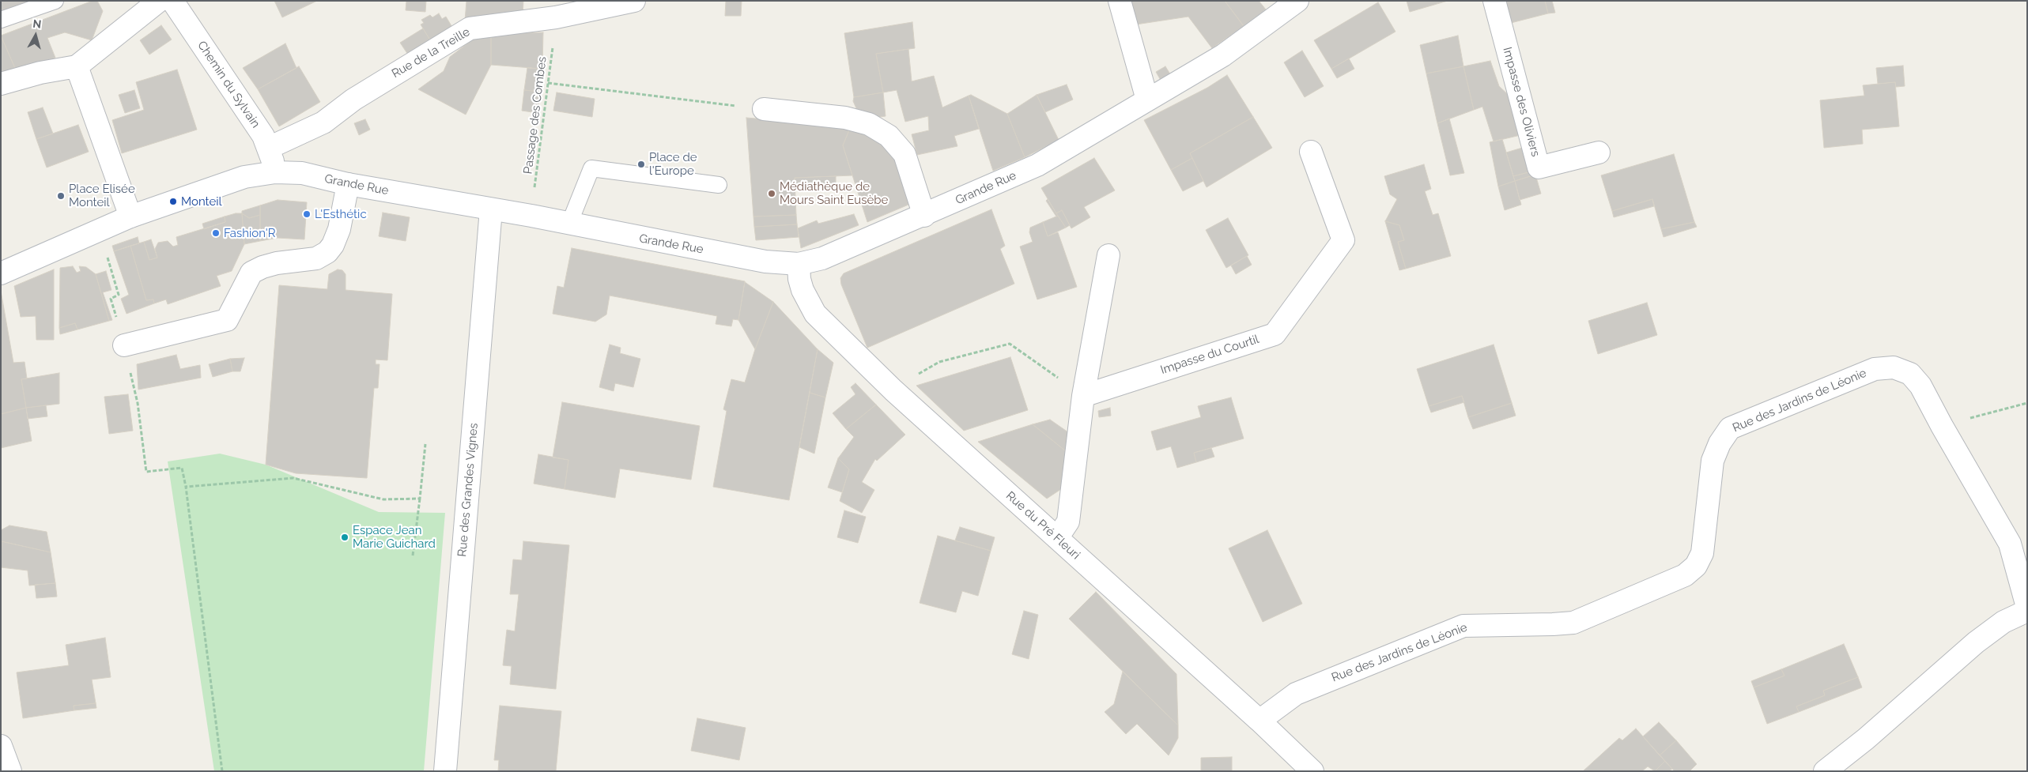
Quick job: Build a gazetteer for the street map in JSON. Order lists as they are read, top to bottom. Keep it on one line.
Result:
{"streets":{"street":["Rue de la Treille","Chemin du Sylvain","Impasse des Oliviers","Grande Rue","Impasse du Courtil","Rue des Jardins de Léonie","Rue des Grandes Vignes","Rue du Pré Fleuri"],"path":["Passage des Combes"]},"crossings":[["Rue de la Treille","Chemin du Sylvain"],["Rue de la Treille","Passage des Combes"],["Chemin du Sylvain","Grande Rue"],["Passage des Combes","Grande Rue"],["Grande Rue","Rue des Grandes Vignes"],["Grande Rue","Rue du Pré Fleuri"],["Rue des Jardins de Léonie","Rue du Pré Fleuri"]],"places":["Place de l'Europe","Médiathèque de Mours Saint Eusèbe","Place Elisée Monteil","Monteil","L'Esthétic","Fashion'R","Espace Jean Marie Guichard"],"north":"top"}
